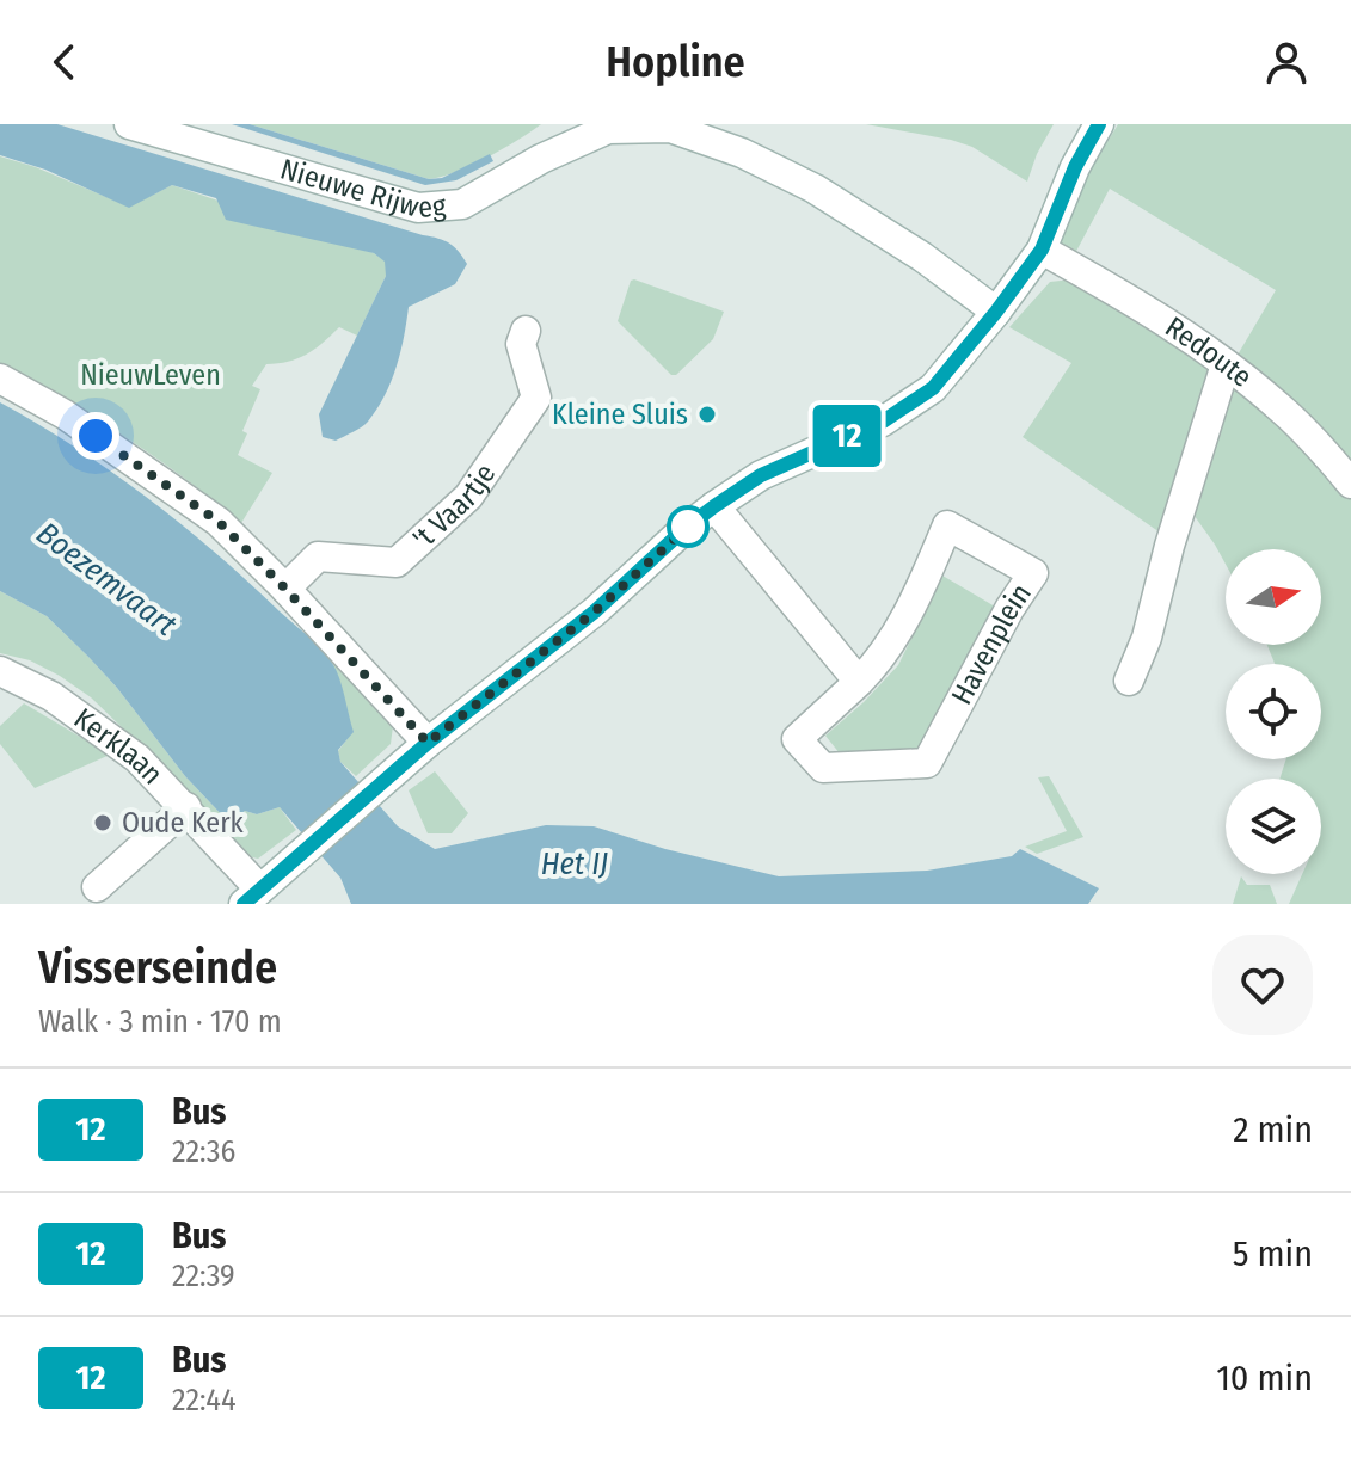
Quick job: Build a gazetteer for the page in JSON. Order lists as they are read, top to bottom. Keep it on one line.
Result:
{"streets":{"street":["Nieuwe Rijweg","Redoute","'t Vaartje","Havenplein","Kerklaan"]},"water":["Boezemvaart","Het IJ"],"parks":["NieuwLeven"],"places":["Kleine Sluis","Oude Kerk"],"lines":["bus line 12"],"north":"right","page":{"header":"Hopline","on_map":"12","heading":["Visserseinde","Walk · 3 min · 170 m"],"list":[{"mark":"12","name":"Bus","note":"22:36","value":"2 min"},{"mark":"12","name":"Bus","note":"22:39","value":"5 min"},{"mark":"12","name":"Bus","note":"22:44","value":"10 min"}]}}
